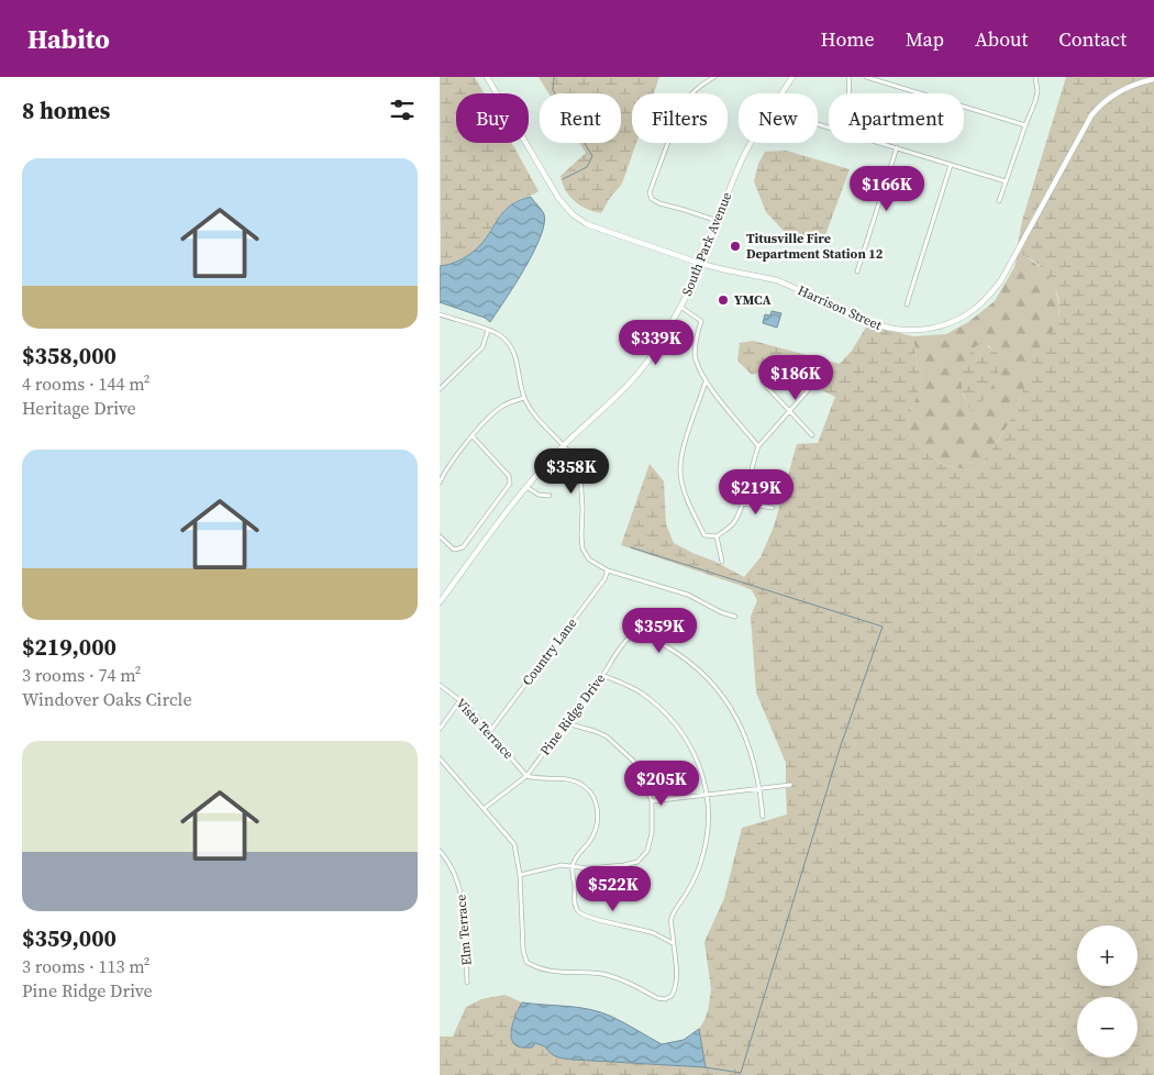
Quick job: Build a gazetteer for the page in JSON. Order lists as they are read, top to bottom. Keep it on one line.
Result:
{"streets":{"street":["South Park Avenue","Harrison Street","Country Lane","Pine Ridge Drive","Vista Terrace","Elm Terrace"]},"crossings":[["South Park Avenue","Harrison Street"],["Country Lane","Vista Terrace"],["Pine Ridge Drive","Vista Terrace"]],"places":["Titusville Fire Department Station 12","YMCA"],"page":{"header":"Habito","nav":["Home","Map","About","Contact"],"heading":"8 homes","chip":["Buy","Rent","Filters","New","Apartment"],"list":[{"name":"$358,000","note":"4 rooms · 144 m² · Heritage Drive"},{"name":"$219,000","note":"3 rooms · 74 m² · Windover Oaks Circle"},{"name":"$359,000","note":"3 rooms · 113 m² · Pine Ridge Drive"}],"price":["$166K","$339K","$186K","$358K","$219K","$359K","$205K","$522K"],"map_buttons":["+","−"]}}
